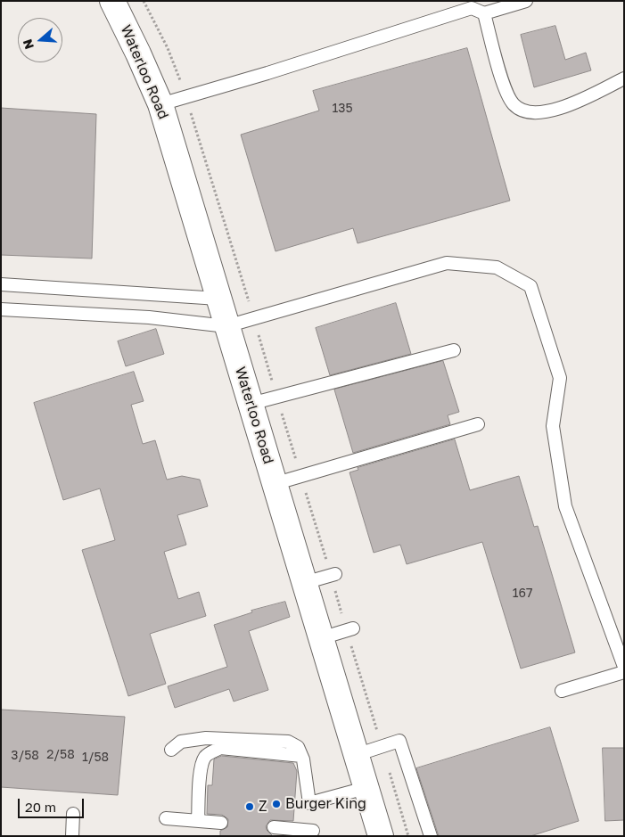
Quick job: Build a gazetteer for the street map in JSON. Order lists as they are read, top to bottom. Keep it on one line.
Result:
{"streets":{"street":["Waterloo Road"]},"places":["Burger King","Z"],"house_numbers":["135","167","2/58","3/58","1/58"],"scale_bar":"20 m","north":"left"}
